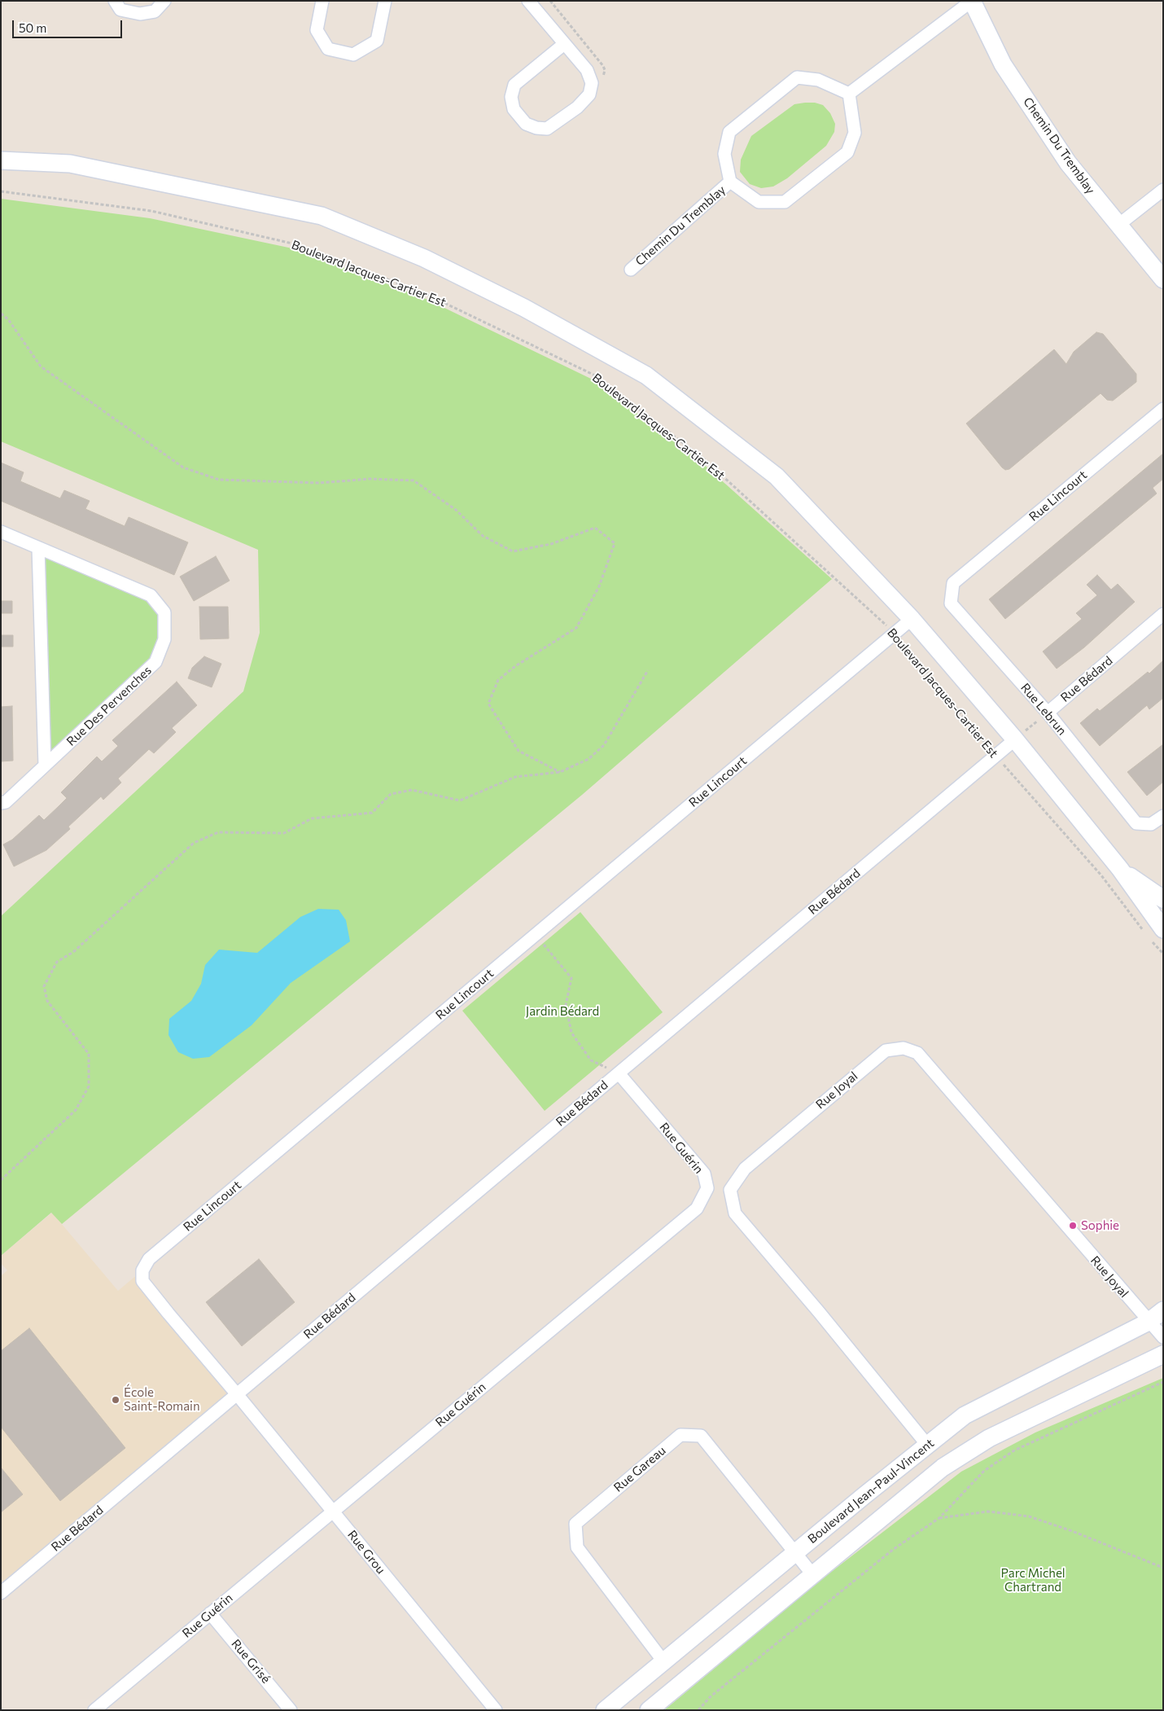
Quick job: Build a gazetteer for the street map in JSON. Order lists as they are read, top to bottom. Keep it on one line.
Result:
{"streets":{"street":["Chemin Du Tremblay","Boulevard Jacques-Cartier Est","Rue Lincourt","Rue Bédard","Rue Des Pervenches","Rue Lebrun","Rue Joyal","Rue Guérin","Rue Gareau","Boulevard Jean-Paul-Vincent","Rue Grou","Rue Grisé"]},"crossings":[["Boulevard Jacques-Cartier Est","Rue Lincourt"],["Boulevard Jacques-Cartier Est","Rue Bédard"],["Rue Lincourt","Rue Bédard"],["Rue Lincourt","Rue Lebrun"],["Rue Lincourt","Rue Grou"],["Rue Bédard","Rue Lebrun"],["Rue Bédard","Rue Guérin"],["Rue Bédard","Rue Grou"],["Rue Joyal","Boulevard Jean-Paul-Vincent"],["Rue Guérin","Rue Grou"],["Rue Guérin","Rue Grisé"],["Rue Gareau","Boulevard Jean-Paul-Vincent"]],"parks":["Jardin Bédard","Parc Michel Chartrand"],"places":["Sophie","École Saint-Romain"],"scale_bar":"50 m"}
